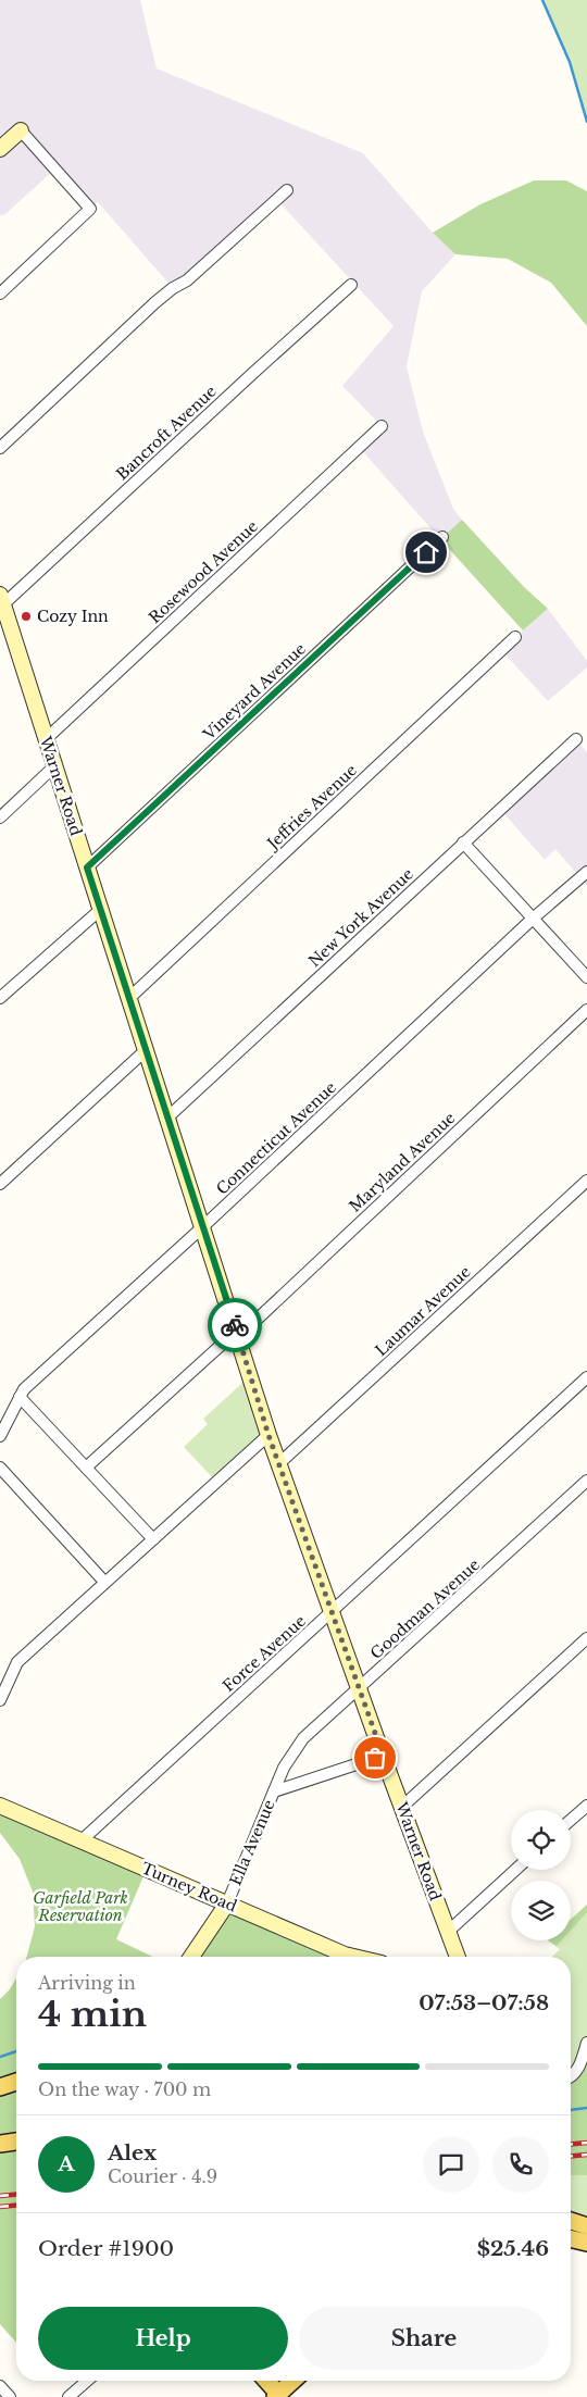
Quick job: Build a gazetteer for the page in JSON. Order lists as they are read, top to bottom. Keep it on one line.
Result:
{"streets":{"main road":["Warner Road","Ella Avenue","Turney Road"],"street":["Bancroft Avenue","Rosewood Avenue","Vineyard Avenue","Jeffries Avenue","New York Avenue","Connecticut Avenue","Maryland Avenue","Laumar Avenue","Goodman Avenue","Force Avenue"]},"crossings":[["Bancroft Avenue","Warner Road"],["Rosewood Avenue","Warner Road"],["Vineyard Avenue","Warner Road"],["Warner Road","Jeffries Avenue"],["Warner Road","New York Avenue"],["Warner Road","Connecticut Avenue"],["Warner Road","Maryland Avenue"],["Warner Road","Laumar Avenue"],["Warner Road","Goodman Avenue"],["Warner Road","Force Avenue"],["Warner Road","Ella Avenue"],["Goodman Avenue","Ella Avenue"],["Force Avenue","Turney Road"],["Ella Avenue","Turney Road"]],"parks":["Garfield Park Reservation"],"places":["Cozy Inn"],"page":{"heading":["4 min","Arriving in","07:53–07:58"],"panel":["Alex","Courier · 4.9","Order #1900","$25.46"],"bar":"On the way · 700 m","round":"A","buttons":["Help","Share"]}}
